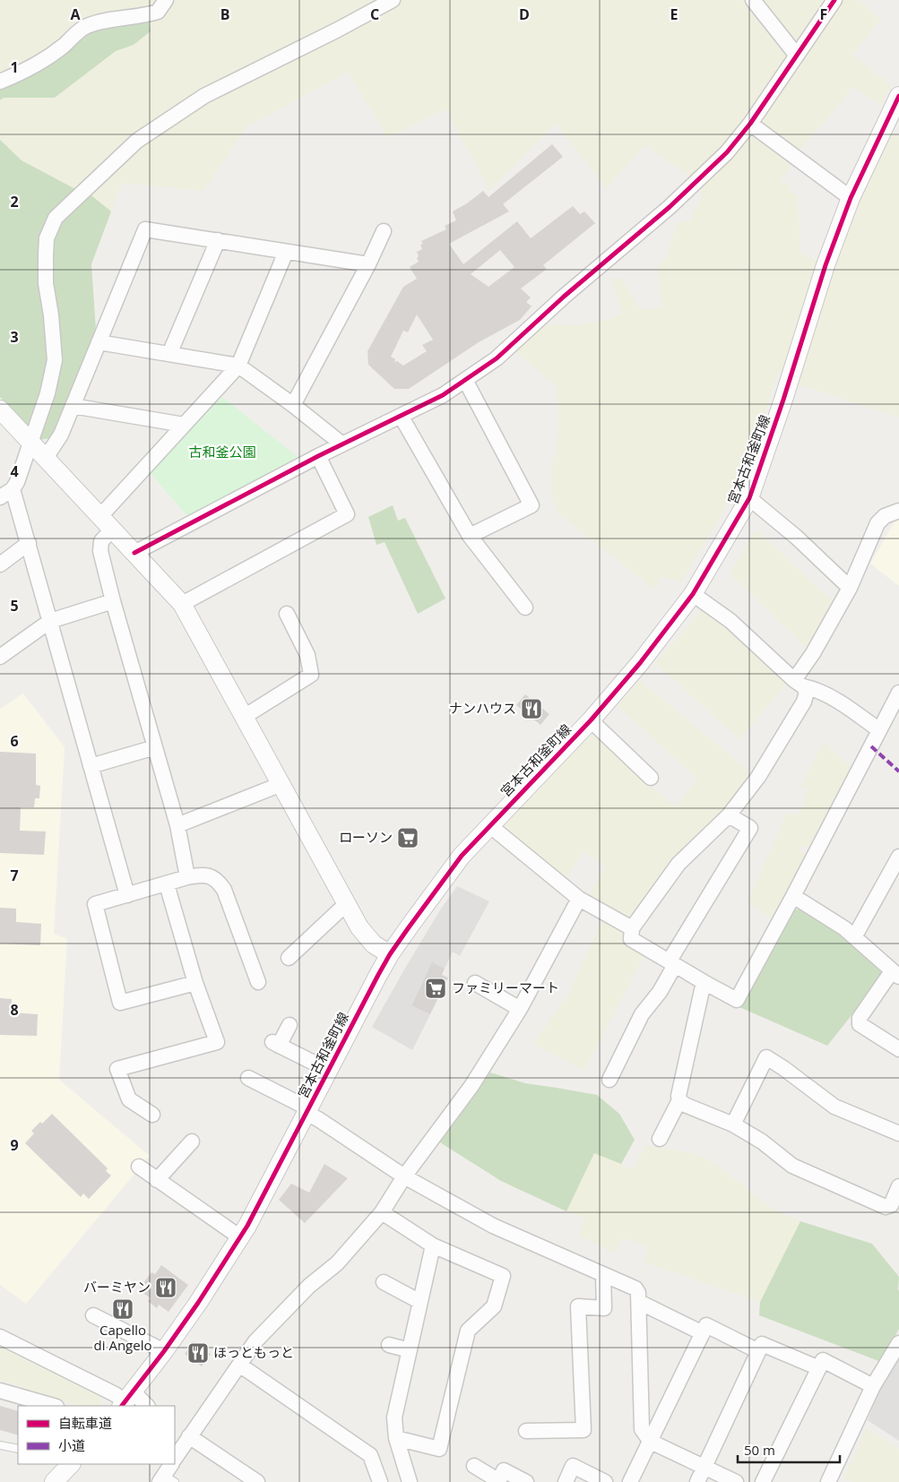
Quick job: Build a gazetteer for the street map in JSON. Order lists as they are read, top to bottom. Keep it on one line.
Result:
{"streets":{"street":["宮本古和釜町線"]},"parks":["古和釜公園"],"places":{"restaurant":["ナンハウス","バーミヤン","Capello di Angelo","ほっともっと"],"supermarket":["ローソン","ファミリーマート"]},"legend":["自転車道","小道"],"scale_bar":"50 m","grid":{"columns":["A","B","C","D","E","F"],"rows":["1","2","3","4","5","6","7","8","9"]}}
